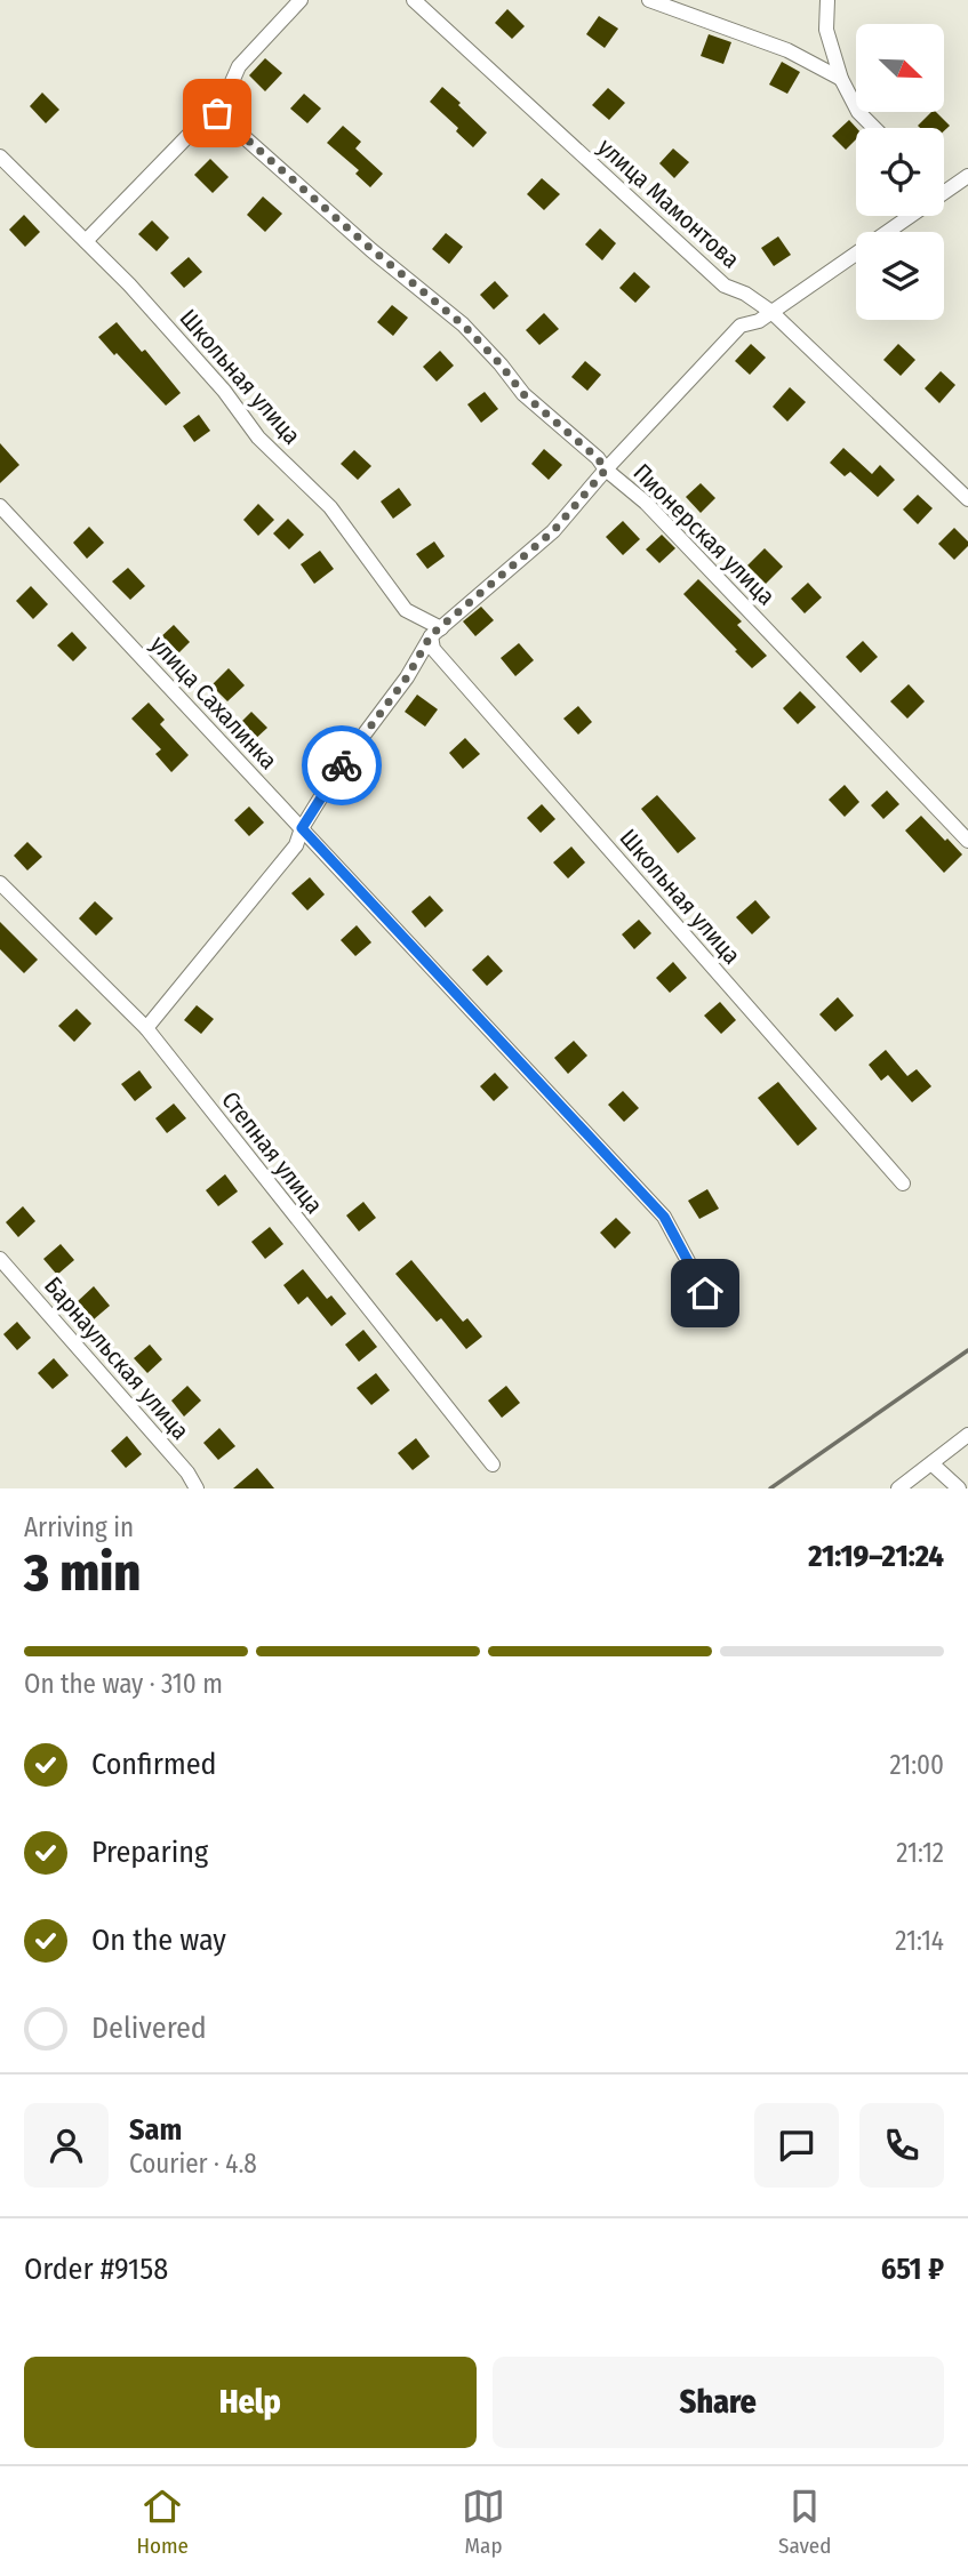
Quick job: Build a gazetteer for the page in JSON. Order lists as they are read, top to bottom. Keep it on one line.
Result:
{"streets":{"street":["улица Мамонтова","Школьная улица","Пионерская улица","улица Сахалинка","Степная улица","Барнаульская улица"]},"north":"bottom right","page":{"heading":["3 min","Arriving in","21:19–21:24"],"panel":["Sam","Courier · 4.8","Order #9158","651 ₽"],"bar":"On the way · 310 m","list":[["Confirmed","21:00"],["Preparing","21:12"],["On the way","21:14"],"Delivered"],"buttons":["Help","Share"],"tabs":["Home","Map","Saved"]}}
